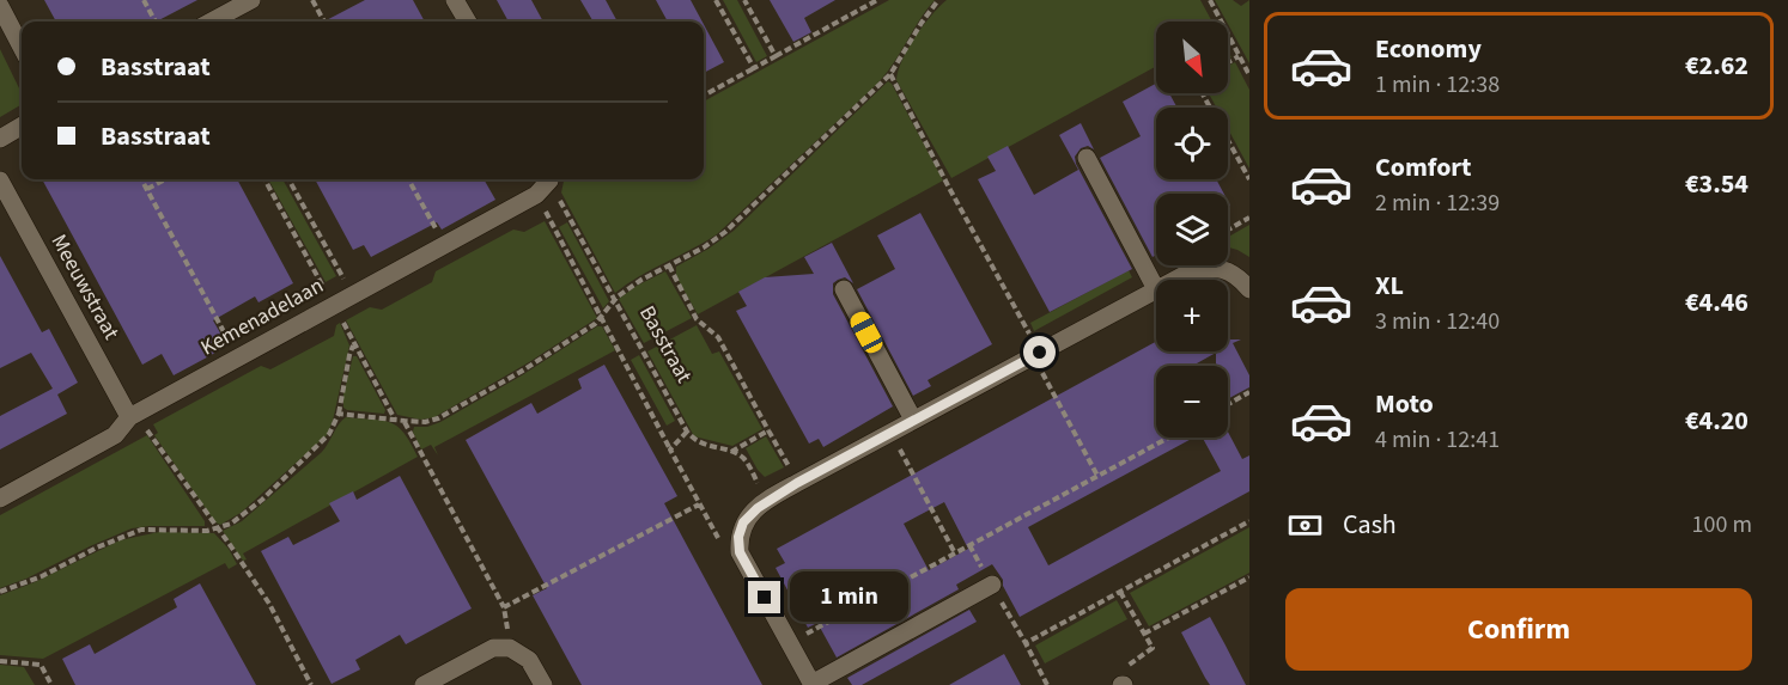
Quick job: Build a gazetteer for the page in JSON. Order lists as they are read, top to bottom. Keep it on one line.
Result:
{"streets":{"street":["Meeuwstraat","Kemenadelaan"],"path":["Basstraat"]},"crossings":[["Meeuwstraat","Kemenadelaan"]],"north":"bottom right","page":{"list":[{"name":"Economy","note":"1 min · 12:38","value":"€2.62"},{"name":"Comfort","note":"2 min · 12:39","value":"€3.54"},{"name":"XL","note":"3 min · 12:40","value":"€4.46"},{"name":"Moto","note":"4 min · 12:41","value":"€4.20"}],"map_buttons":["+","−"],"banner":["Basstraat","Basstraat"],"pay":["Cash","100 m"],"bubble":"1 min","buttons":"Confirm"}}
